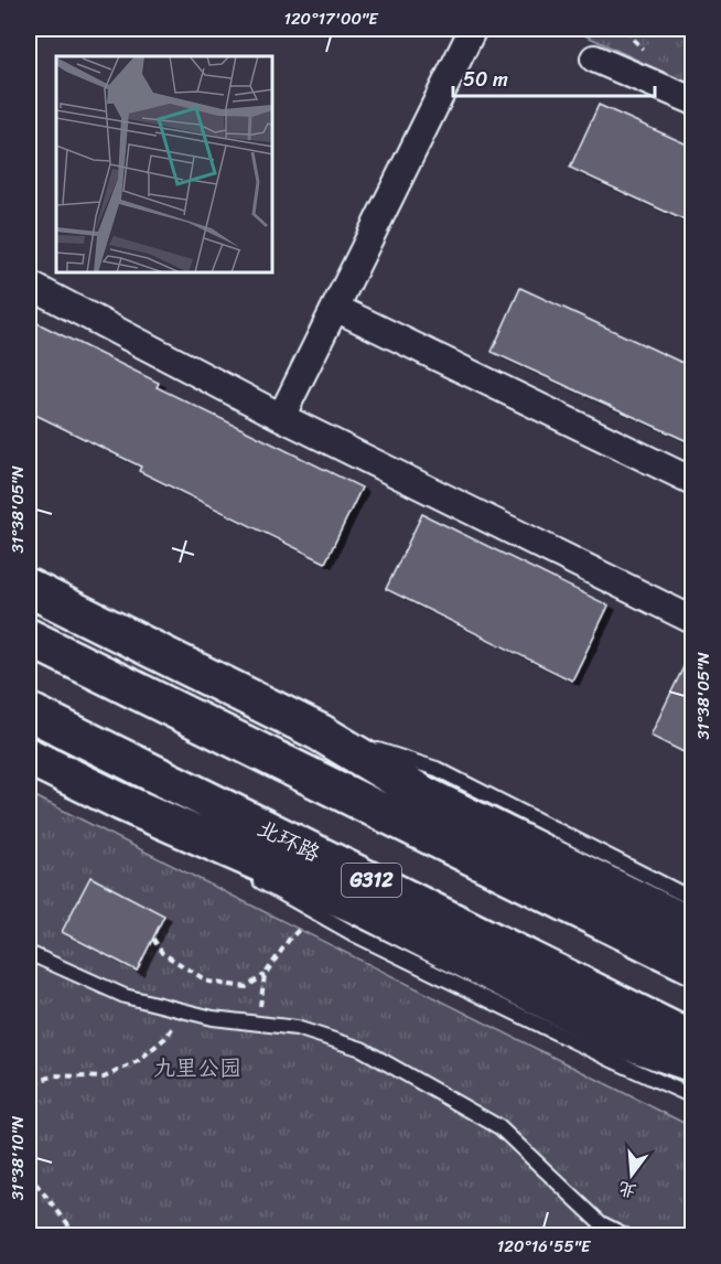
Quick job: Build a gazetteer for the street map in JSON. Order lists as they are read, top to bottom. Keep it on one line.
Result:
{"streets":{"highway":["北环路","G312"]},"parks":["九里公园"],"scale_bar":"50 m","north":"bottom","coordinates":["120°17'00\"E","31°38'05\"N","31°38'10\"N","120°16'55\"E"]}
